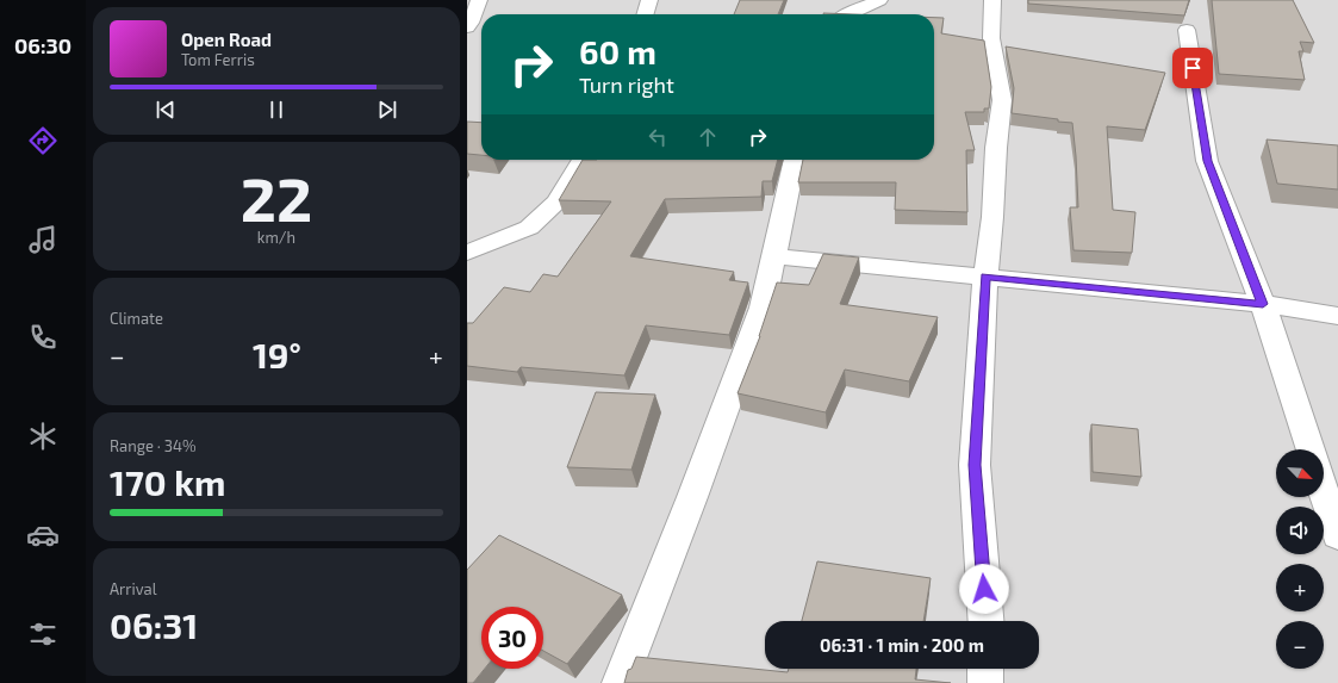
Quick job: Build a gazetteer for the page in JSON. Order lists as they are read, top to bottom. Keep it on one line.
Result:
{"north":"bottom right","page":{"tabs":"06:30","turn":["60 m","Turn right"],"song":["Open Road","Tom Ferris"],"tile":[["22","km/h"],"Climate",["Range · 34%","170 km"],["Arrival","06:31"]],"heat":["−","19°","+"],"map_buttons":["+","−"],"limit":"30","trip":"06:31 · 1 min · 200 m"}}
